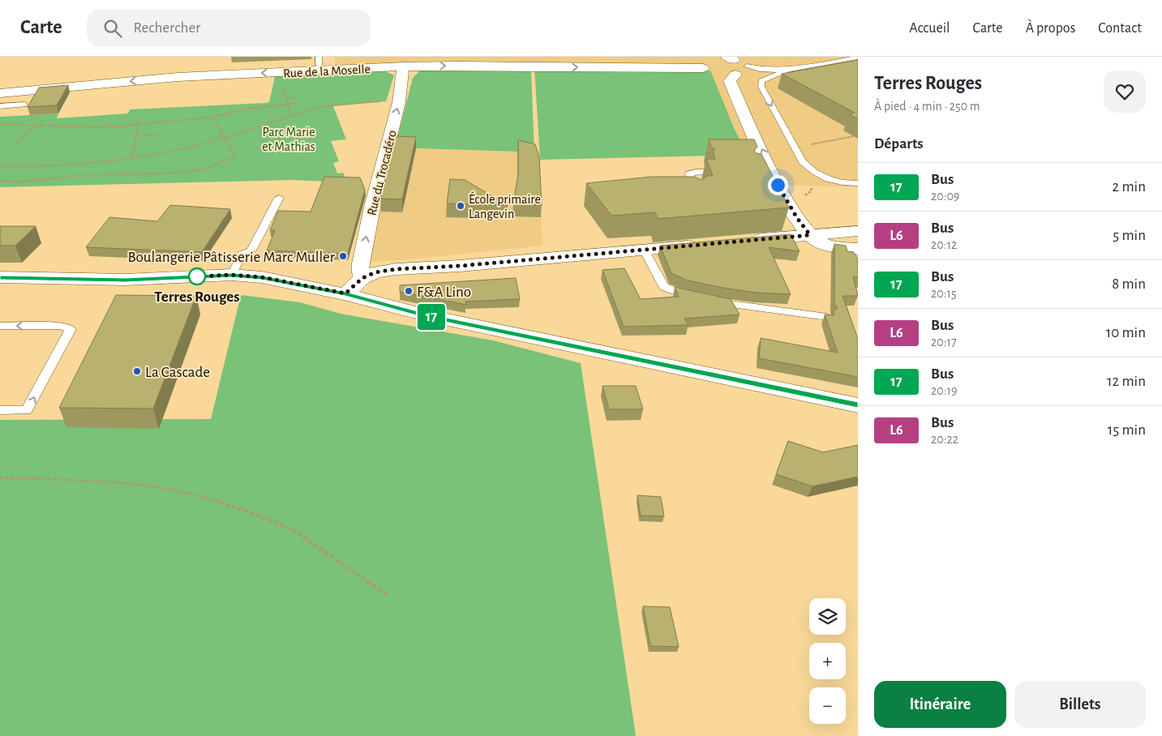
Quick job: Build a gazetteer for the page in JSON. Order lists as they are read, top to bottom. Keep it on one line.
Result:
{"streets":{"street":["Rue de la Moselle","Rue du Trocadéro"]},"crossings":[["Rue de la Moselle","Rue du Trocadéro"]],"one_way":["Rue du Trocadéro"],"parks":["Parc Marie et Mathias"],"places":["École primaire Langevin","Boulangerie Pâtisserie Marc Muller","Terres Rouges","F&A Lino","La Cascade"],"lines":["bus line 17"],"page":{"header":"Carte","search":"Rechercher","nav":["Accueil","Carte","À propos","Contact"],"on_map":"17","heading":[["Terres Rouges","À pied · 4 min · 250 m"],"Départs"],"list":[{"mark":"17","name":"Bus","note":"20:09","value":"2 min"},{"mark":"L6","name":"Bus","note":"20:12","value":"5 min"},{"mark":"17","name":"Bus","note":"20:15","value":"8 min"},{"mark":"L6","name":"Bus","note":"20:17","value":"10 min"},{"mark":"17","name":"Bus","note":"20:19","value":"12 min"},{"mark":"L6","name":"Bus","note":"20:22","value":"15 min"}],"map_buttons":["+","−"],"buttons":["Itinéraire","Billets"]}}
